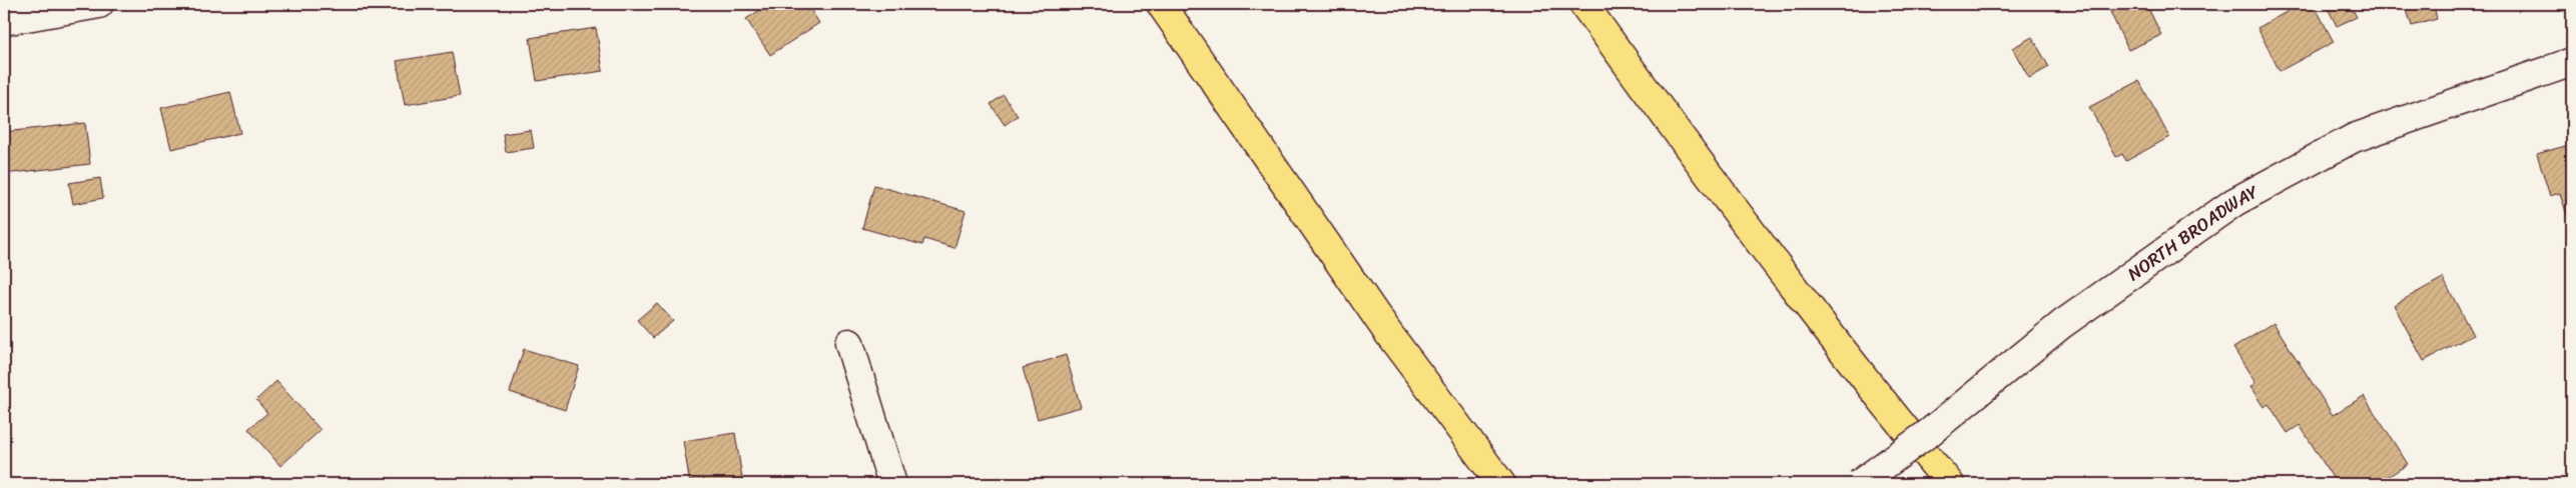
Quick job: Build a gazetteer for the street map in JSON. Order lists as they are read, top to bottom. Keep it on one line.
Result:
{"streets":{"street":["NORTH BROADWAY"]}}
